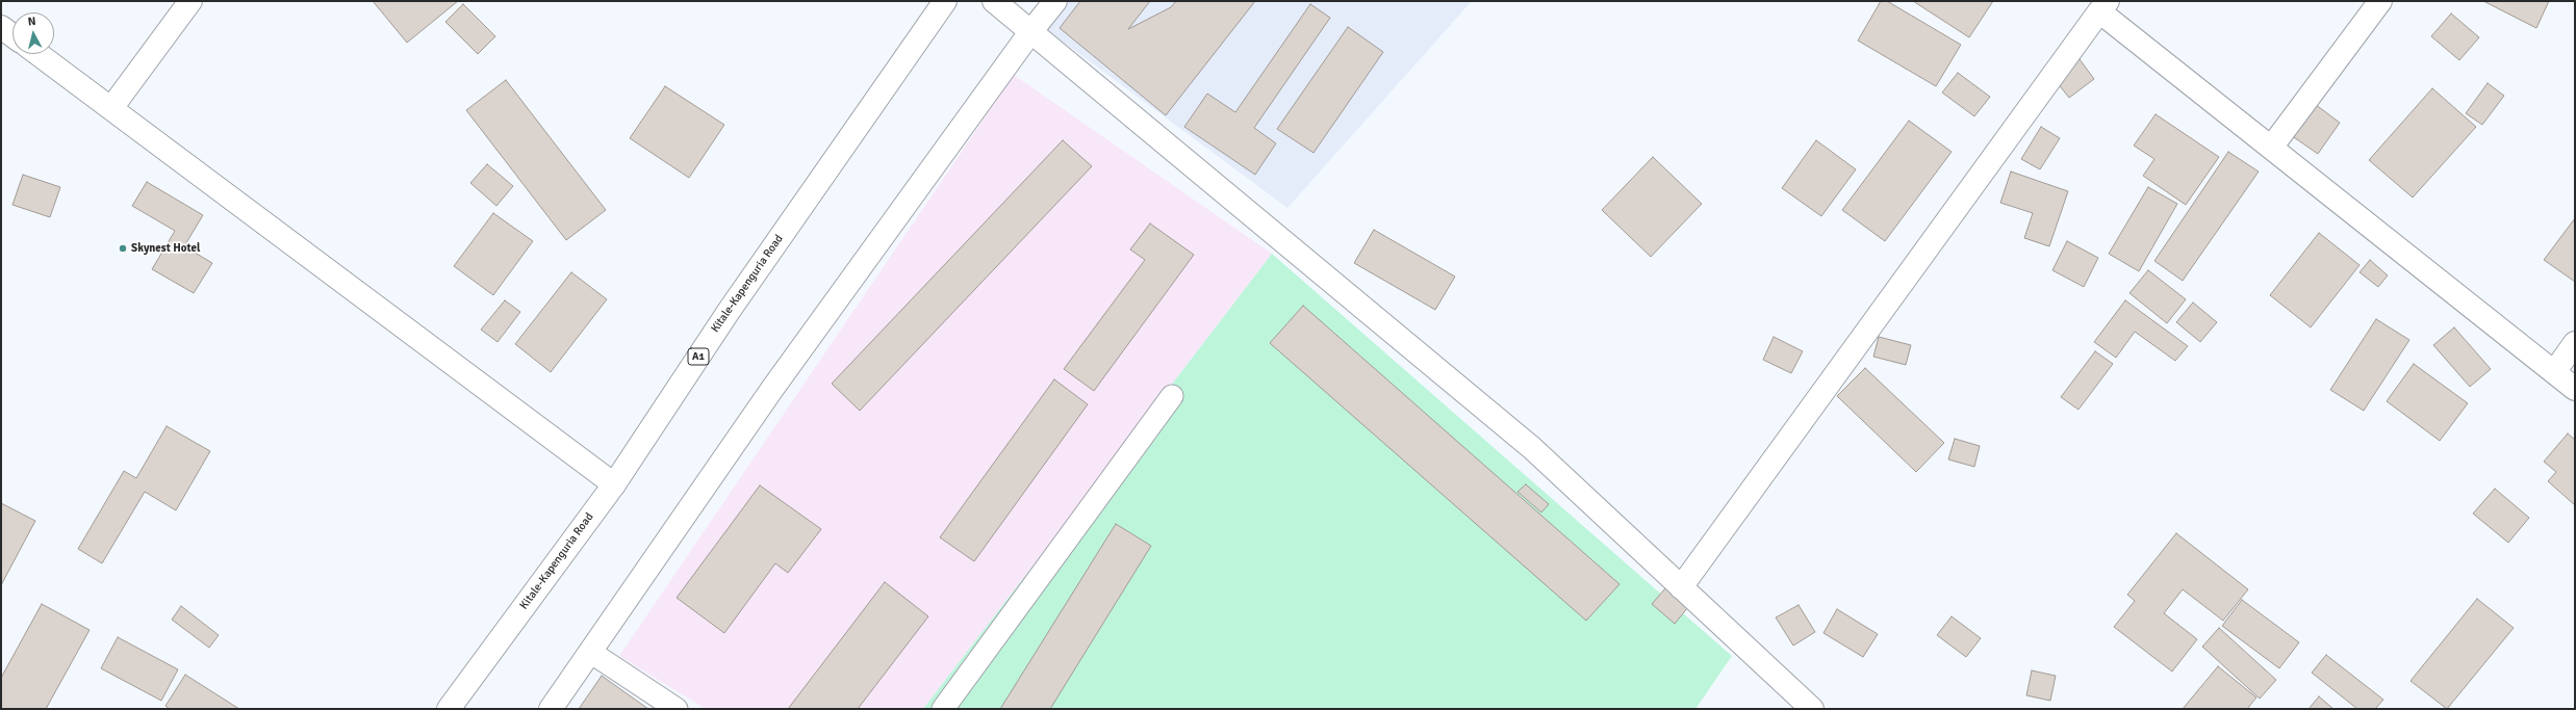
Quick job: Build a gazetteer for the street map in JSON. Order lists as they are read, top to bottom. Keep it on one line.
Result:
{"streets":{"main road":["Kitale-Kapenguria Road","A1"]},"places":["Skynest Hotel"],"north":"top"}
